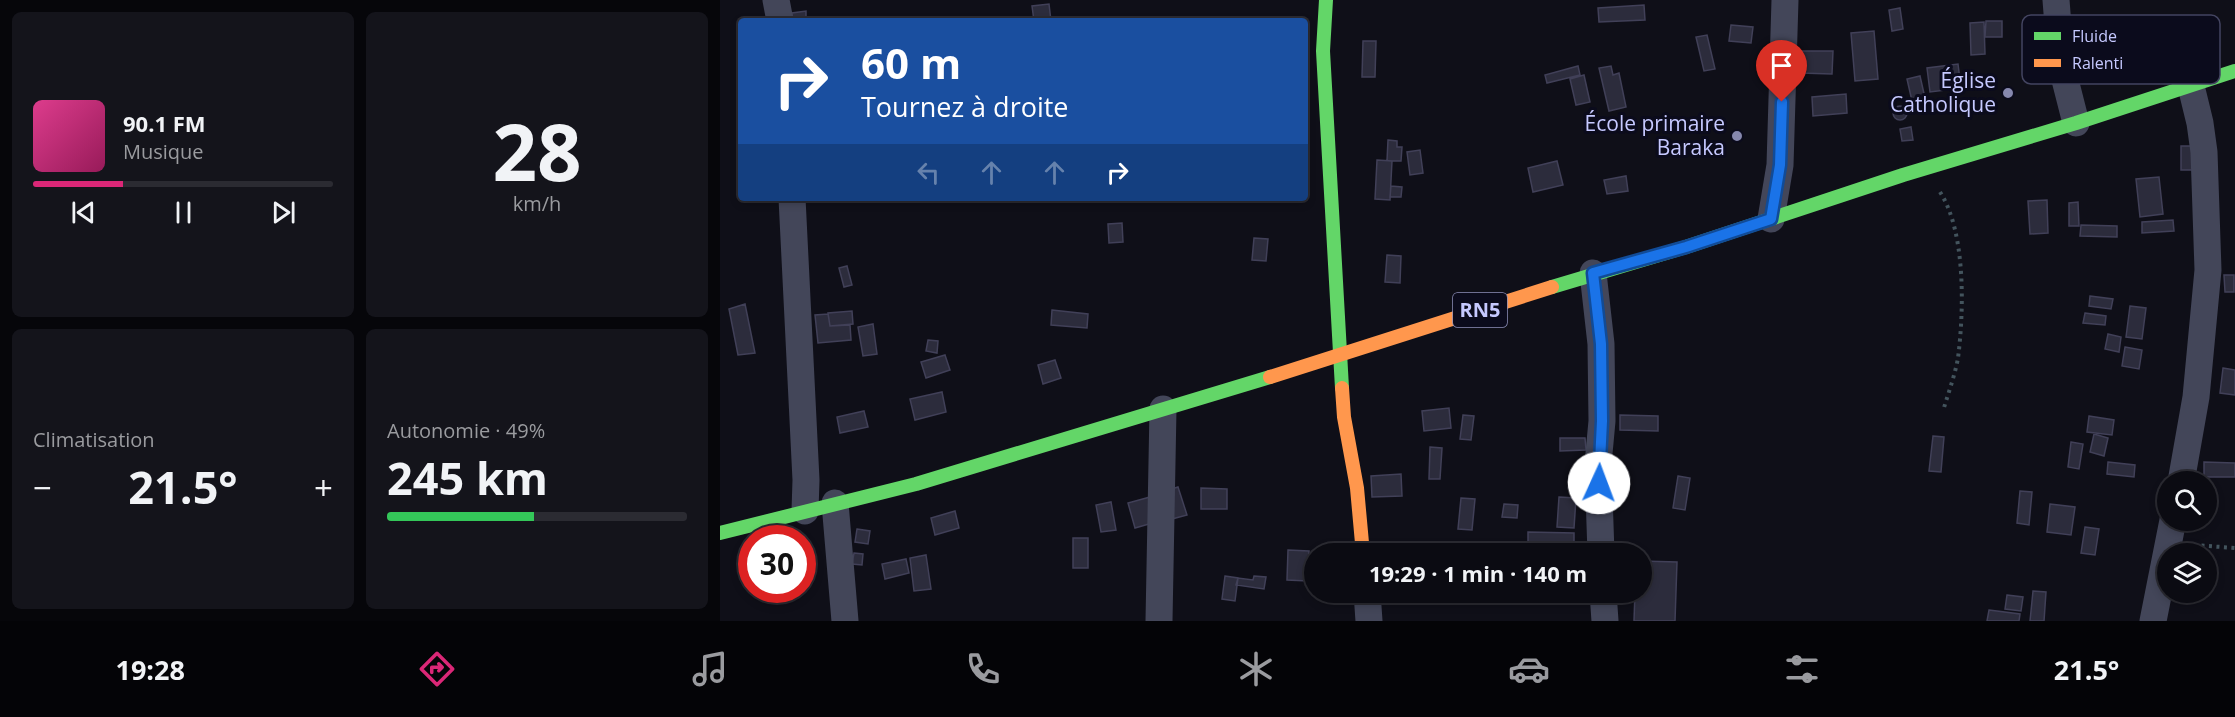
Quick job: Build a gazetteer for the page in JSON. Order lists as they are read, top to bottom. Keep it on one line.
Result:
{"streets":{"main road":["RN5"]},"places":["Église Catholique","École primaire Baraka"],"legend":["Fluide","Ralenti"],"page":{"tile":[["28","km/h"],"Climatisation",["Autonomie · 49%","245 km"]],"turn":["60 m","Tournez à droite"],"song":["90.1 FM","Musique"],"heat":["−","21.5°","+"],"limit":"30","trip":"19:29 · 1 min · 140 m","tabs":["19:28","21.5°"]}}
